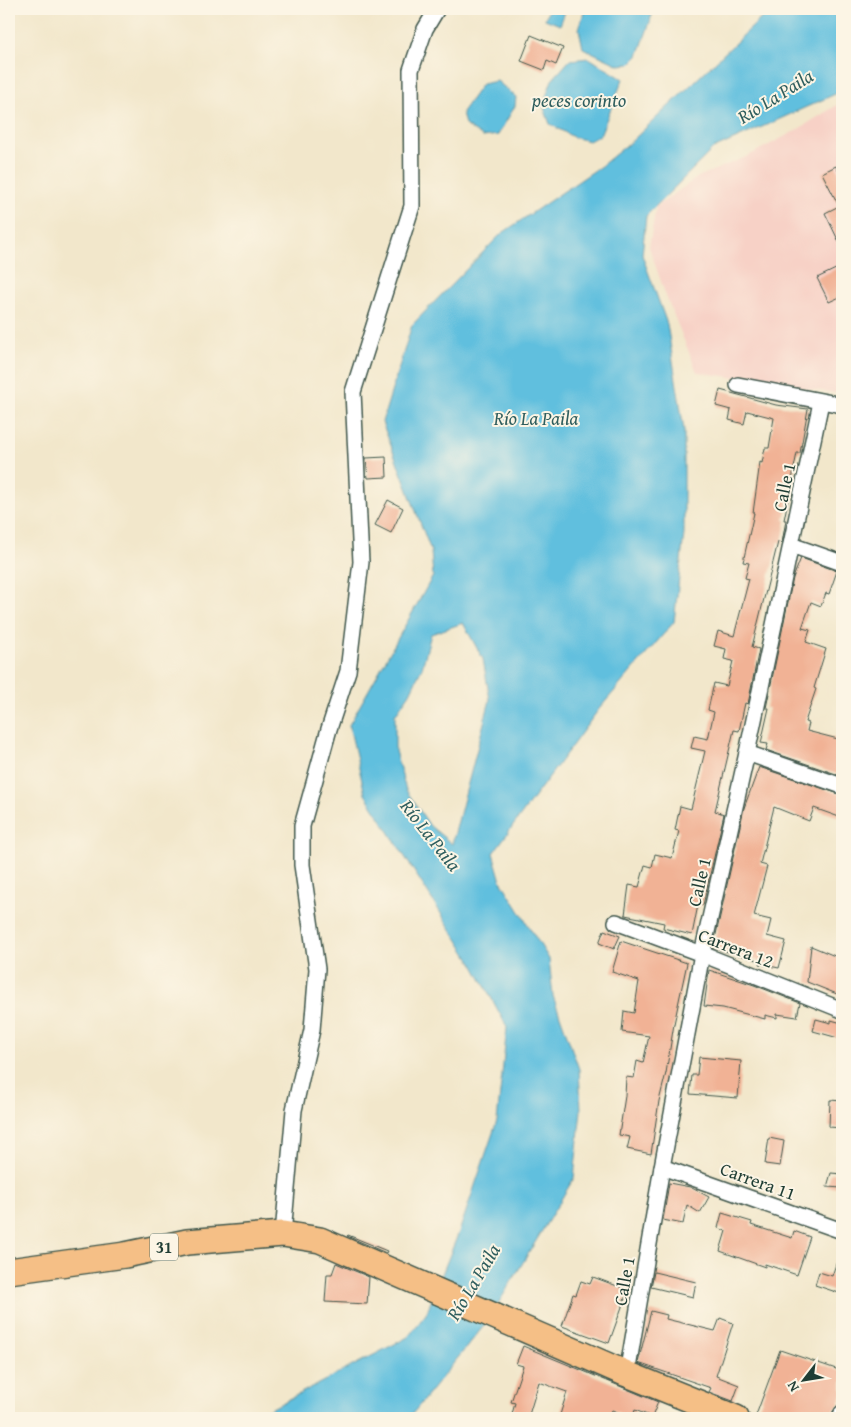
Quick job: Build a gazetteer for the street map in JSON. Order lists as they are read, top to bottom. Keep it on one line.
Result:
{"streets":{"main road":["31"],"street":["Calle 1","Carrera 12","Carrera 11"]},"crossings":[["Calle 1","Carrera 12"],["Calle 1","Carrera 11"],["Calle 1","31"]],"water":["Río La Paila","peces corinto"],"north":"bottom left"}
